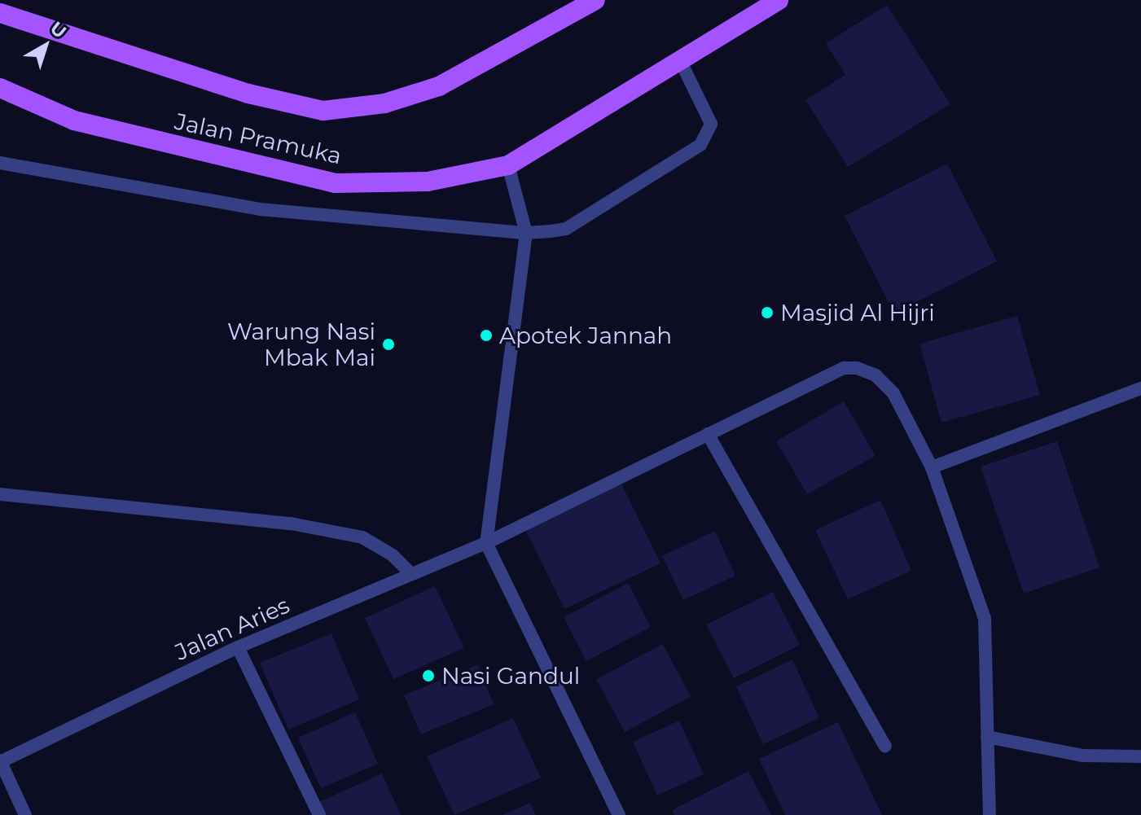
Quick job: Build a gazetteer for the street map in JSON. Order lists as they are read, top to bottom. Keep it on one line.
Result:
{"streets":{"main road":["Jalan Pramuka"],"street":["Jalan Aries"]},"places":["Masjid Al Hijri","Apotek Jannah","Warung Nasi Mbak Mai","Nasi Gandul"],"north":"top right"}
